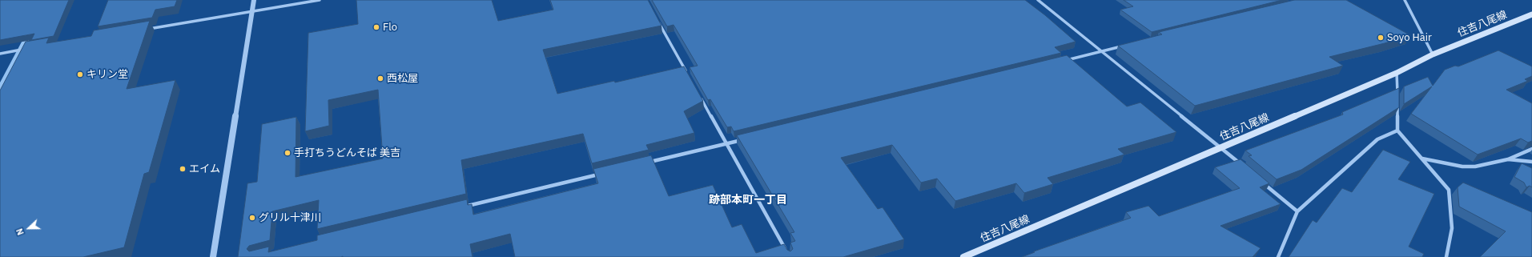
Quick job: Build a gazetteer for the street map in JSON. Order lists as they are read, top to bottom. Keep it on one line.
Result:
{"streets":{"main road":["住吉八尾線"]},"districts":["跡部本町一丁目"],"places":["Flo","Soyo Hair","キリン堂","西松屋","手打ちうどんそば 美吉","エイム","グリル十津川"],"north":"left"}
